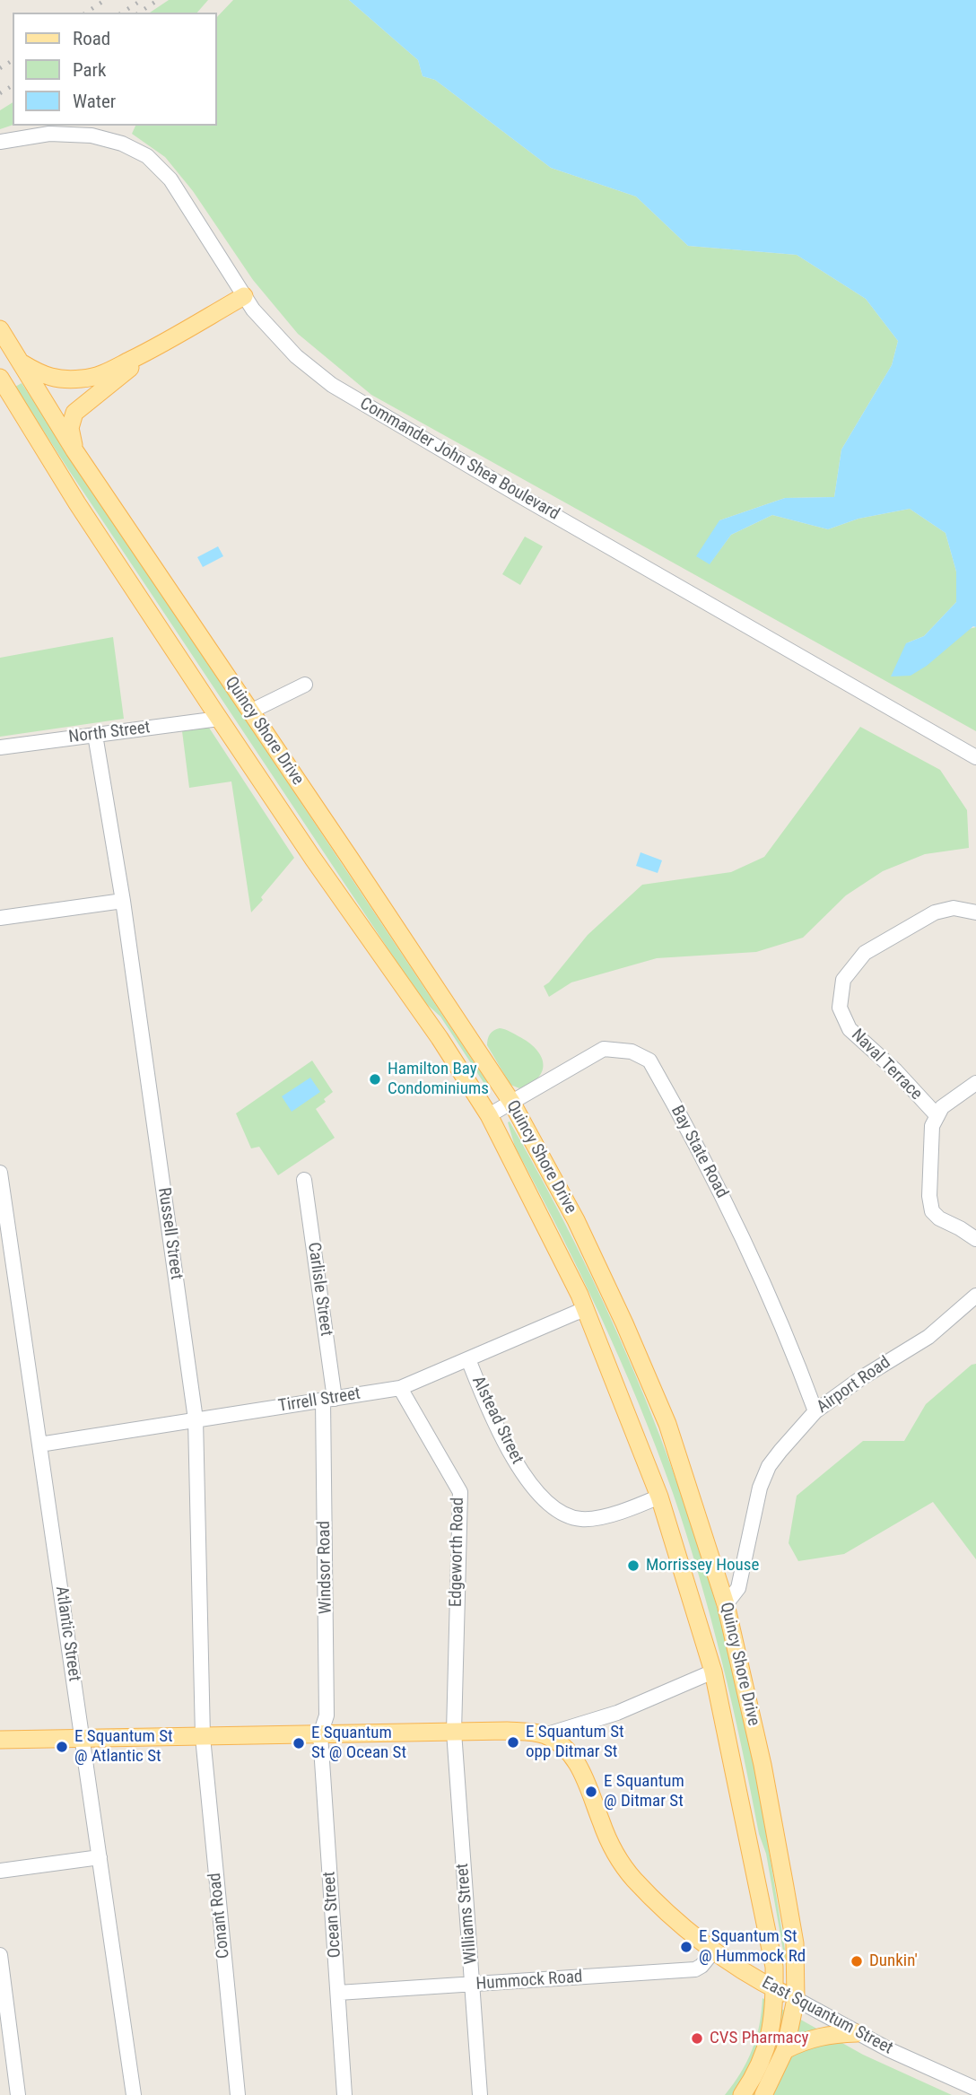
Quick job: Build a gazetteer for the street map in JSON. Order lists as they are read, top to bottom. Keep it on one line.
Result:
{"streets":{"main road":["Quincy Shore Drive","East Squantum Street"],"street":["Commander John Shea Boulevard","North Street","Naval Terrace","Bay State Road","Russell Street","Carlisle Street","Airport Road","Tirrell Street","Alstead Street","Edgeworth Road","Windsor Road","Atlantic Street","Williams Street","Ocean Street","Conant Road","Hummock Road"]},"crossings":[["Quincy Shore Drive","North Street"],["Quincy Shore Drive","Bay State Road"],["Quincy Shore Drive","Airport Road"],["Quincy Shore Drive","Tirrell Street"],["Quincy Shore Drive","Alstead Street"],["Quincy Shore Drive","East Squantum Street"],["North Street","Russell Street"],["Bay State Road","Airport Road"],["Russell Street","Tirrell Street"],["Russell Street","Conant Road"],["Carlisle Street","Tirrell Street"],["Carlisle Street","Windsor Road"],["Tirrell Street","Alstead Street"],["Tirrell Street","Edgeworth Road"],["Tirrell Street","Windsor Road"],["Tirrell Street","Atlantic Street"],["Edgeworth Road","Williams Street"],["Windsor Road","Ocean Street"],["Williams Street","Hummock Road"],["Ocean Street","Hummock Road"],["Hummock Road","East Squantum Street"]],"places":["Hamilton Bay Condominiums","Morrissey House","E Squantum St opp Ditmar St","E Squantum St @ Ocean St","E Squantum St @ Atlantic St","E Squantum @ Ditmar St","E Squantum St @ Hummock Rd","Dunkin'","CVS Pharmacy"],"legend":["Road","Park","Water"]}
